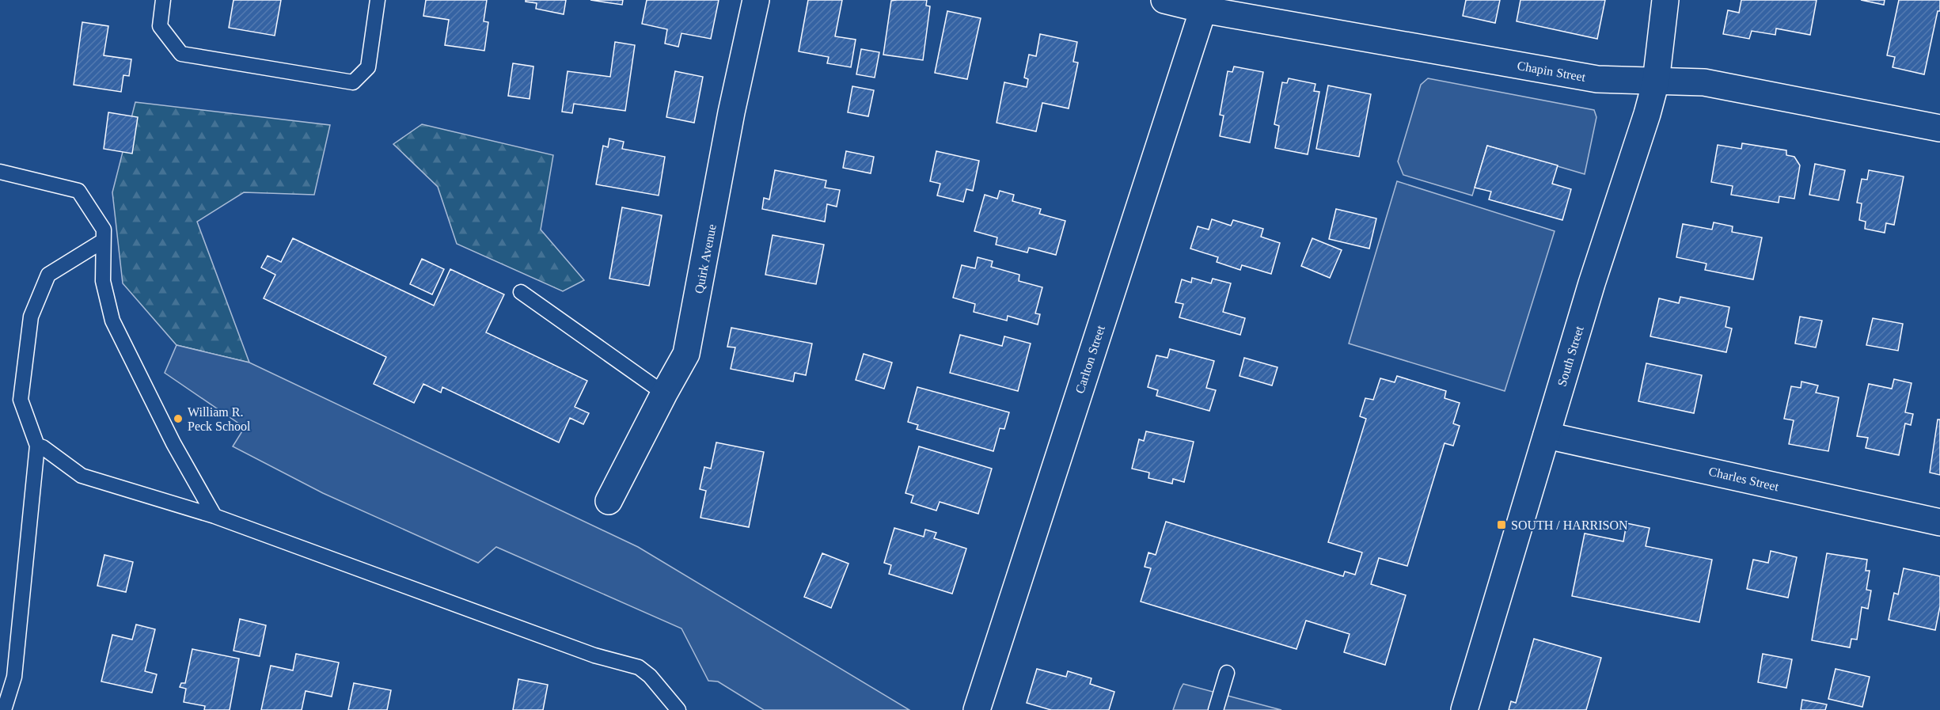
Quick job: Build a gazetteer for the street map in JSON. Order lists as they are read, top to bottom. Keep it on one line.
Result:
{"streets":{"street":["Chapin Street","Quirk Avenue","South Street","Carlton Street","Charles Street"]},"crossings":[["Chapin Street","South Street"],["Chapin Street","Carlton Street"],["South Street","Charles Street"]],"places":{"other":["William R. Peck School"],"transit":["SOUTH / HARRISON"]}}
